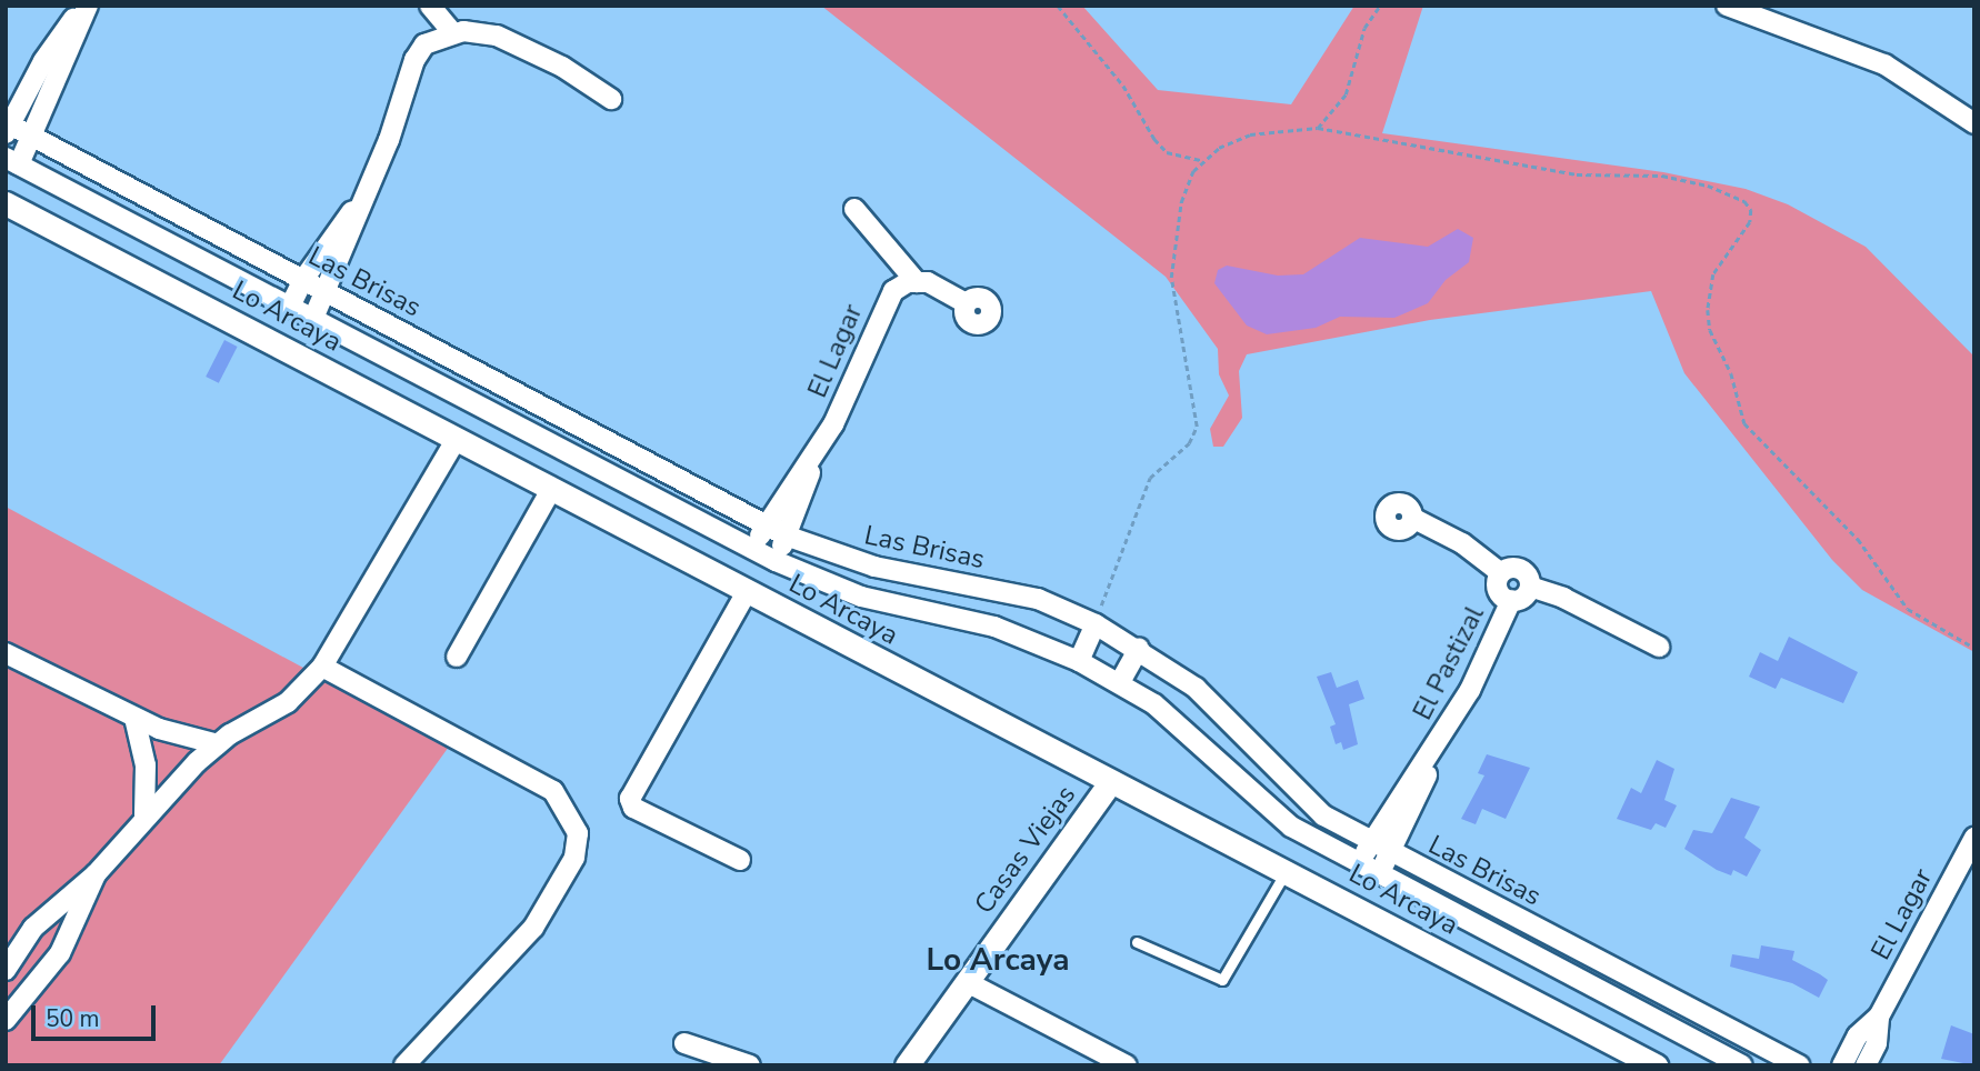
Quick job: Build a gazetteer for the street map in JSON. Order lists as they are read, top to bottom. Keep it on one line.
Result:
{"streets":{"street":["Las Brisas","Lo Arcaya","El Lagar","El Pastizal","Casas Viejas"]},"crossings":[["Lo Arcaya","Casas Viejas"]],"districts":["Lo Arcaya"],"scale_bar":"50 m"}
